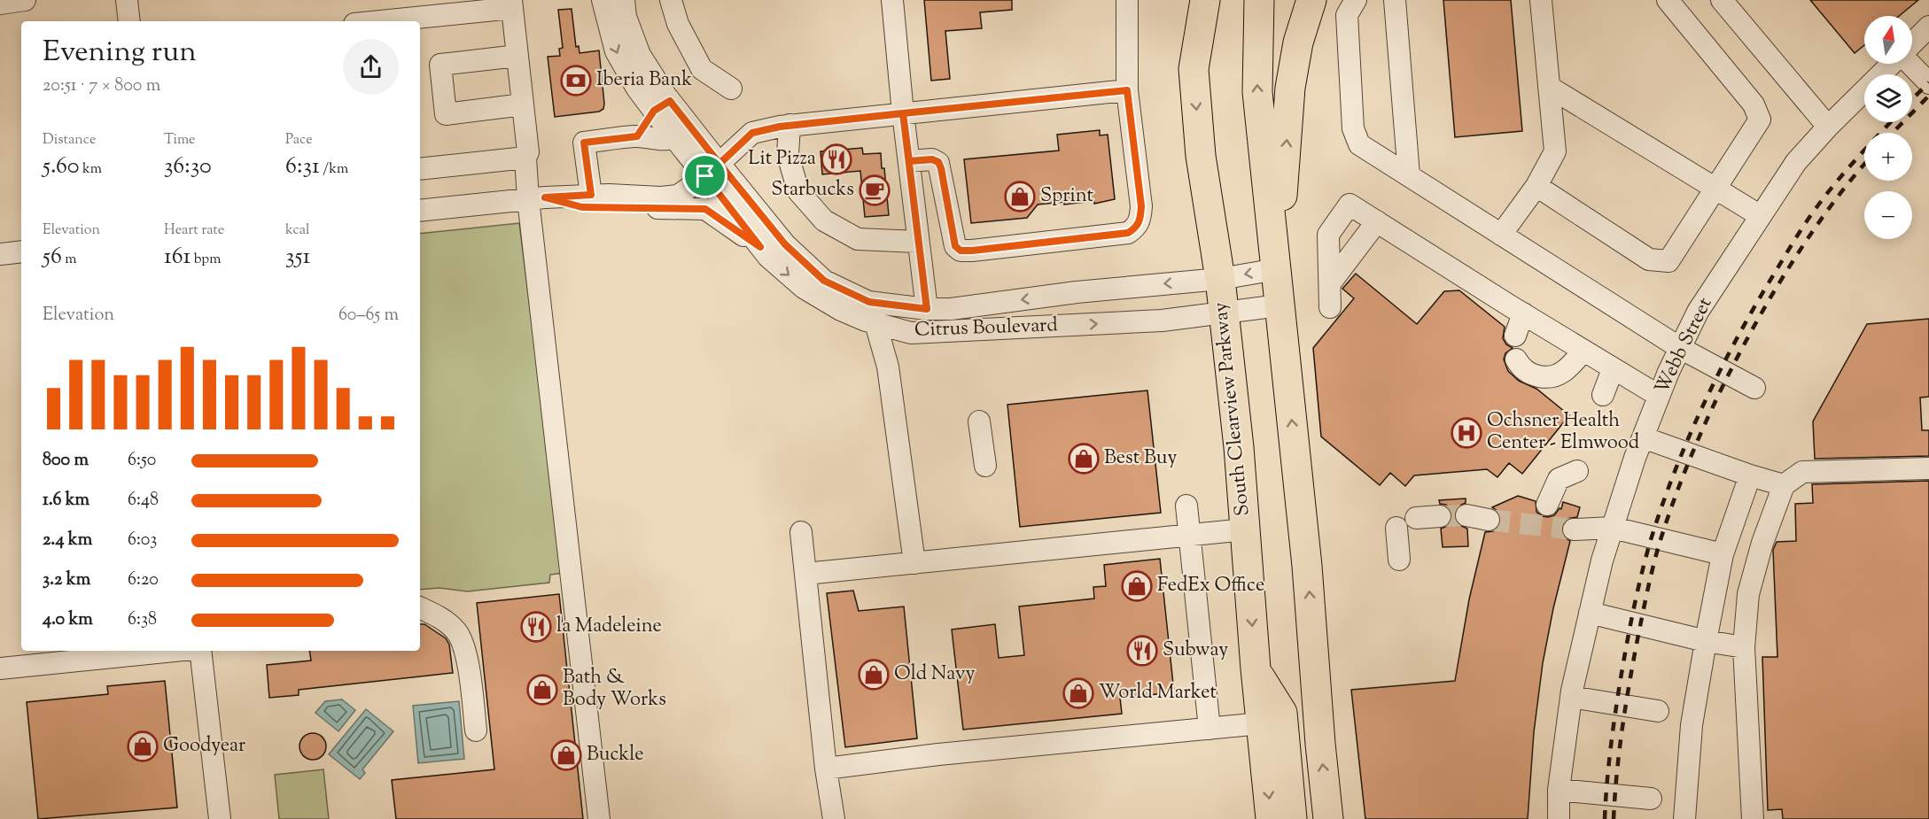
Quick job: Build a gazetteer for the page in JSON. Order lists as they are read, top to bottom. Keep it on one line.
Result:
{"streets":{"highway":["South Clearview Parkway"],"street":["Citrus Boulevard","Webb Street"]},"crossings":[["Citrus Boulevard","South Clearview Parkway"]],"places":{"bank":["Iberia Bank"],"restaurant":["Lit Pizza","la Madeleine","Subway"],"cafe":["Starbucks"],"shop":["Sprint","Best Buy","FedEx Office","Old Navy","Bath & Body Works","World Market","Goodyear","Buckle"],"hospital":["Ochsner Health Center - Elmwood"]},"north":"top","page":{"map_buttons":["+","−"],"heading":["Evening run","20:51 · 7 × 800 m"],"stats":[["Distance","5.60 km"],["Time","36:30"],["Pace","6:31 /km"],["Elevation","56 m"],["Heart rate","161 bpm"],["kcal","351"]],"chart":["Elevation","60–65 m"],"list":[{"name":"800 m","note":"6:50"},{"name":"1.6 km","note":"6:48"},{"name":"2.4 km","note":"6:03"},{"name":"3.2 km","note":"6:20"},{"name":"4.0 km","note":"6:38"}]}}
